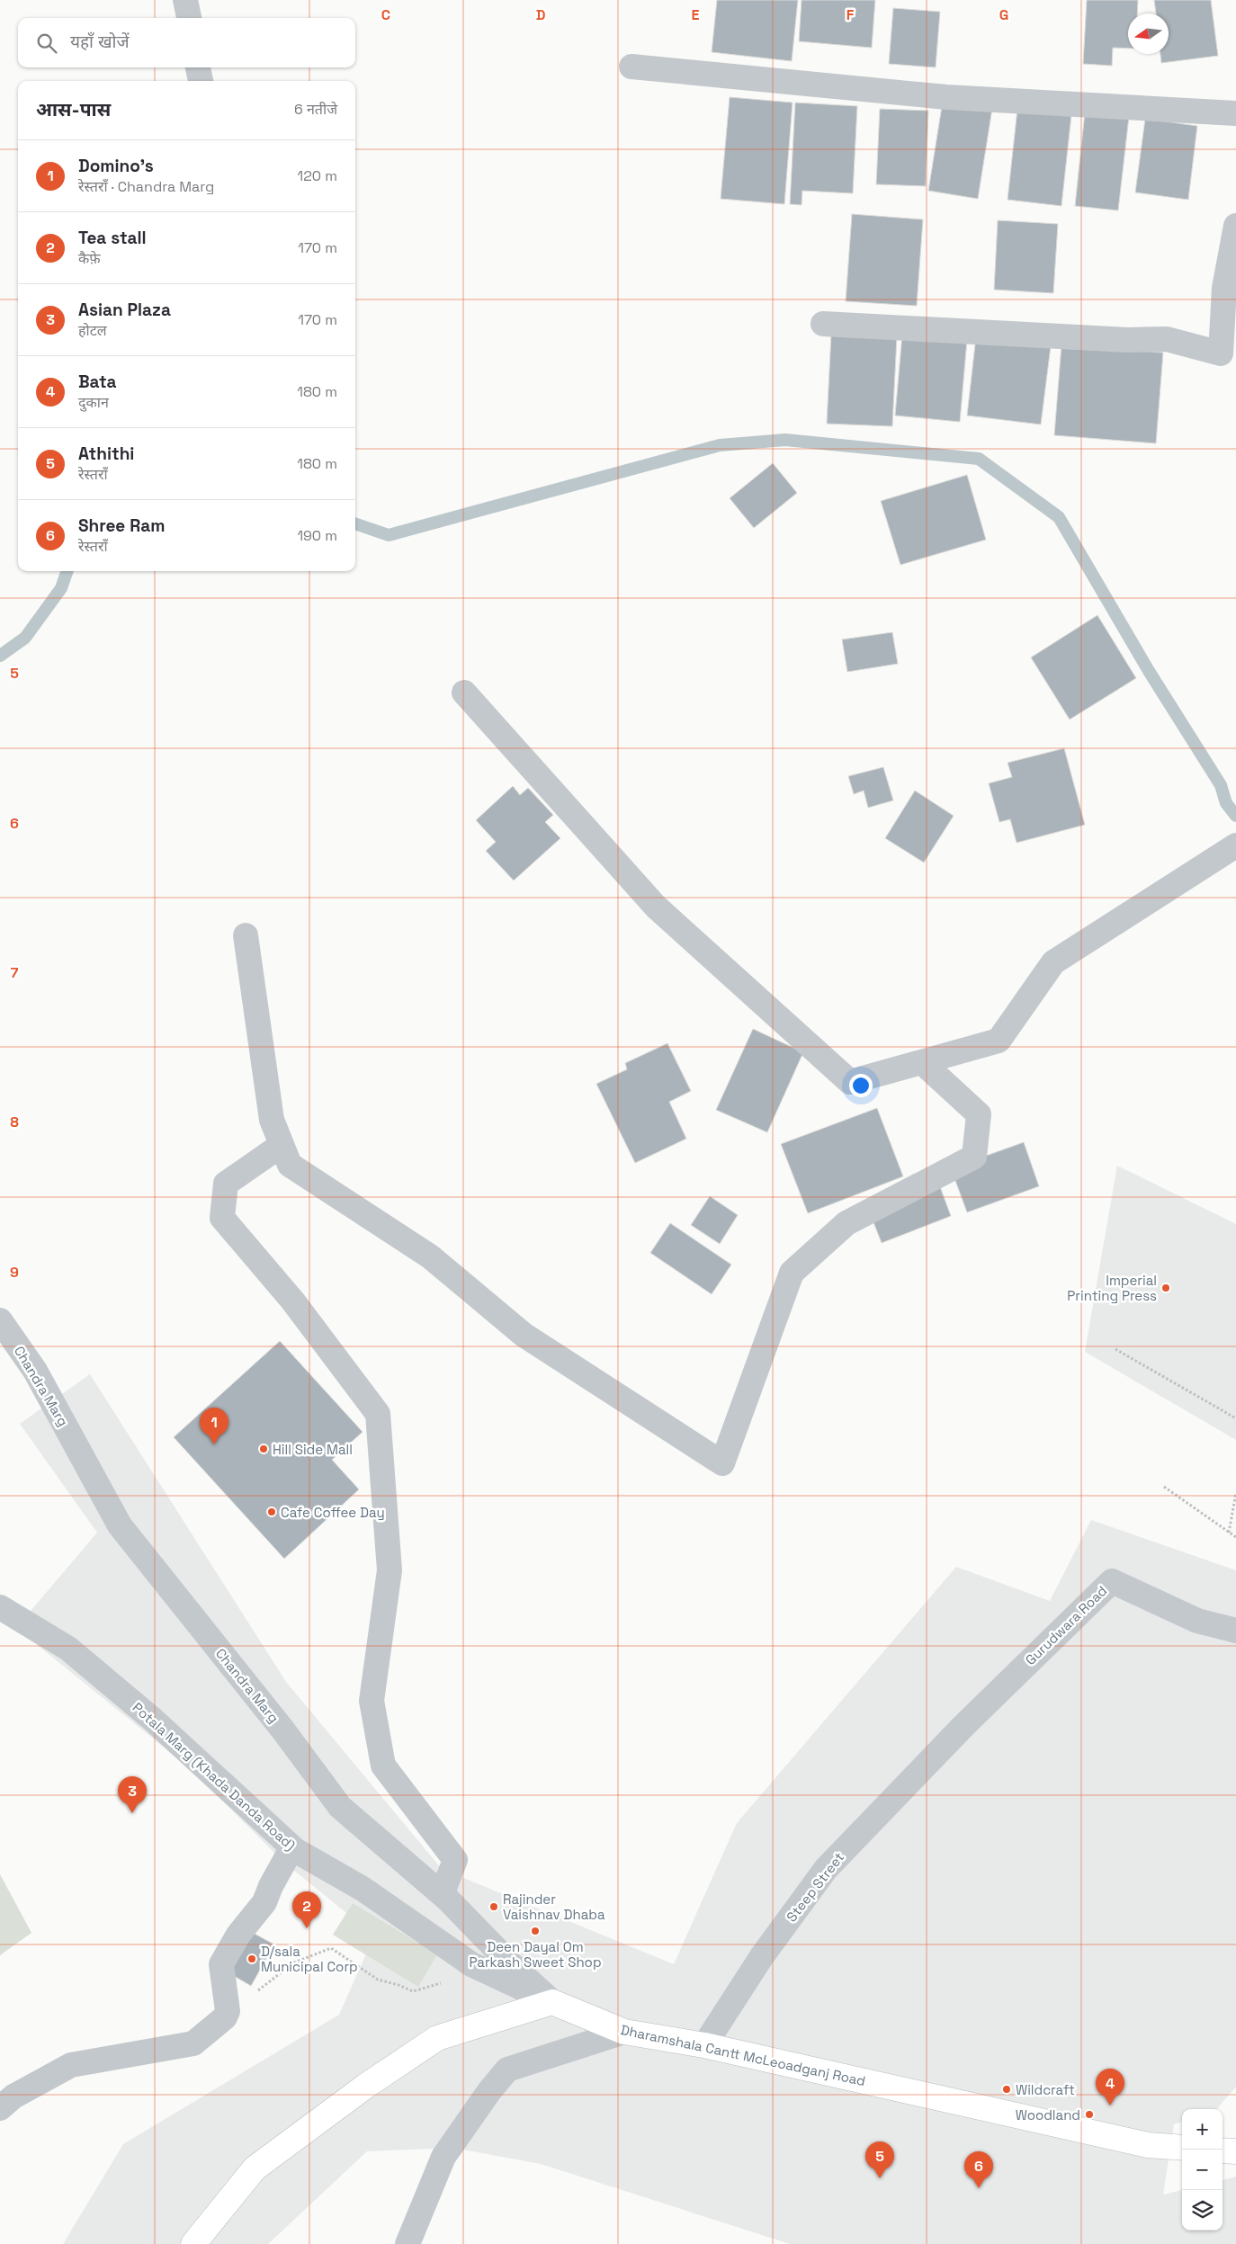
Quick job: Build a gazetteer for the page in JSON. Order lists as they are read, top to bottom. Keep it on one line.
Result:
{"streets":{"main road":["Dharamshala Cantt McLeoadganj Road"],"street":["Chandra Marg","Gurudwara Road","Potala Marg (Khada Danda Road)","Steep Street"]},"crossings":[["Chandra Marg","Potala Marg (Khada Danda Road)"],["Chandra Marg","Dharamshala Cantt McLeoadganj Road"],["Gurudwara Road","Steep Street"],["Potala Marg (Khada Danda Road)","Dharamshala Cantt McLeoadganj Road"],["Steep Street","Dharamshala Cantt McLeoadganj Road"]],"places":["Imperial Printing Press","Hill Side Mall","Cafe Coffee Day","Rajinder Vaishnav Dhaba","Deen Dayal Om Parkash Sweet Shop","D/sala Municipal Corp","Wildcraft","Woodland"],"north":"left","page":{"search":"यहाँ खोजें","heading":["आस-पास","6 नतीजे"],"list":[{"mark":"1","name":"Domino's","note":"रेस्तराँ · Chandra Marg","value":"120 m"},{"mark":"2","name":"Tea stall","note":"कैफ़े","value":"170 m"},{"mark":"3","name":"Asian Plaza","note":"होटल","value":"170 m"},{"mark":"4","name":"Bata","note":"दुकान","value":"180 m"},{"mark":"5","name":"Athithi","note":"रेस्तराँ","value":"180 m"},{"mark":"6","name":"Shree Ram","note":"रेस्तराँ","value":"190 m"}],"pins":["1","3","2","4","5","6"],"map_buttons":["+","−"]},"grid":{"columns":["C","D","E","F","G"],"rows":["5","6","7","8","9"]}}
